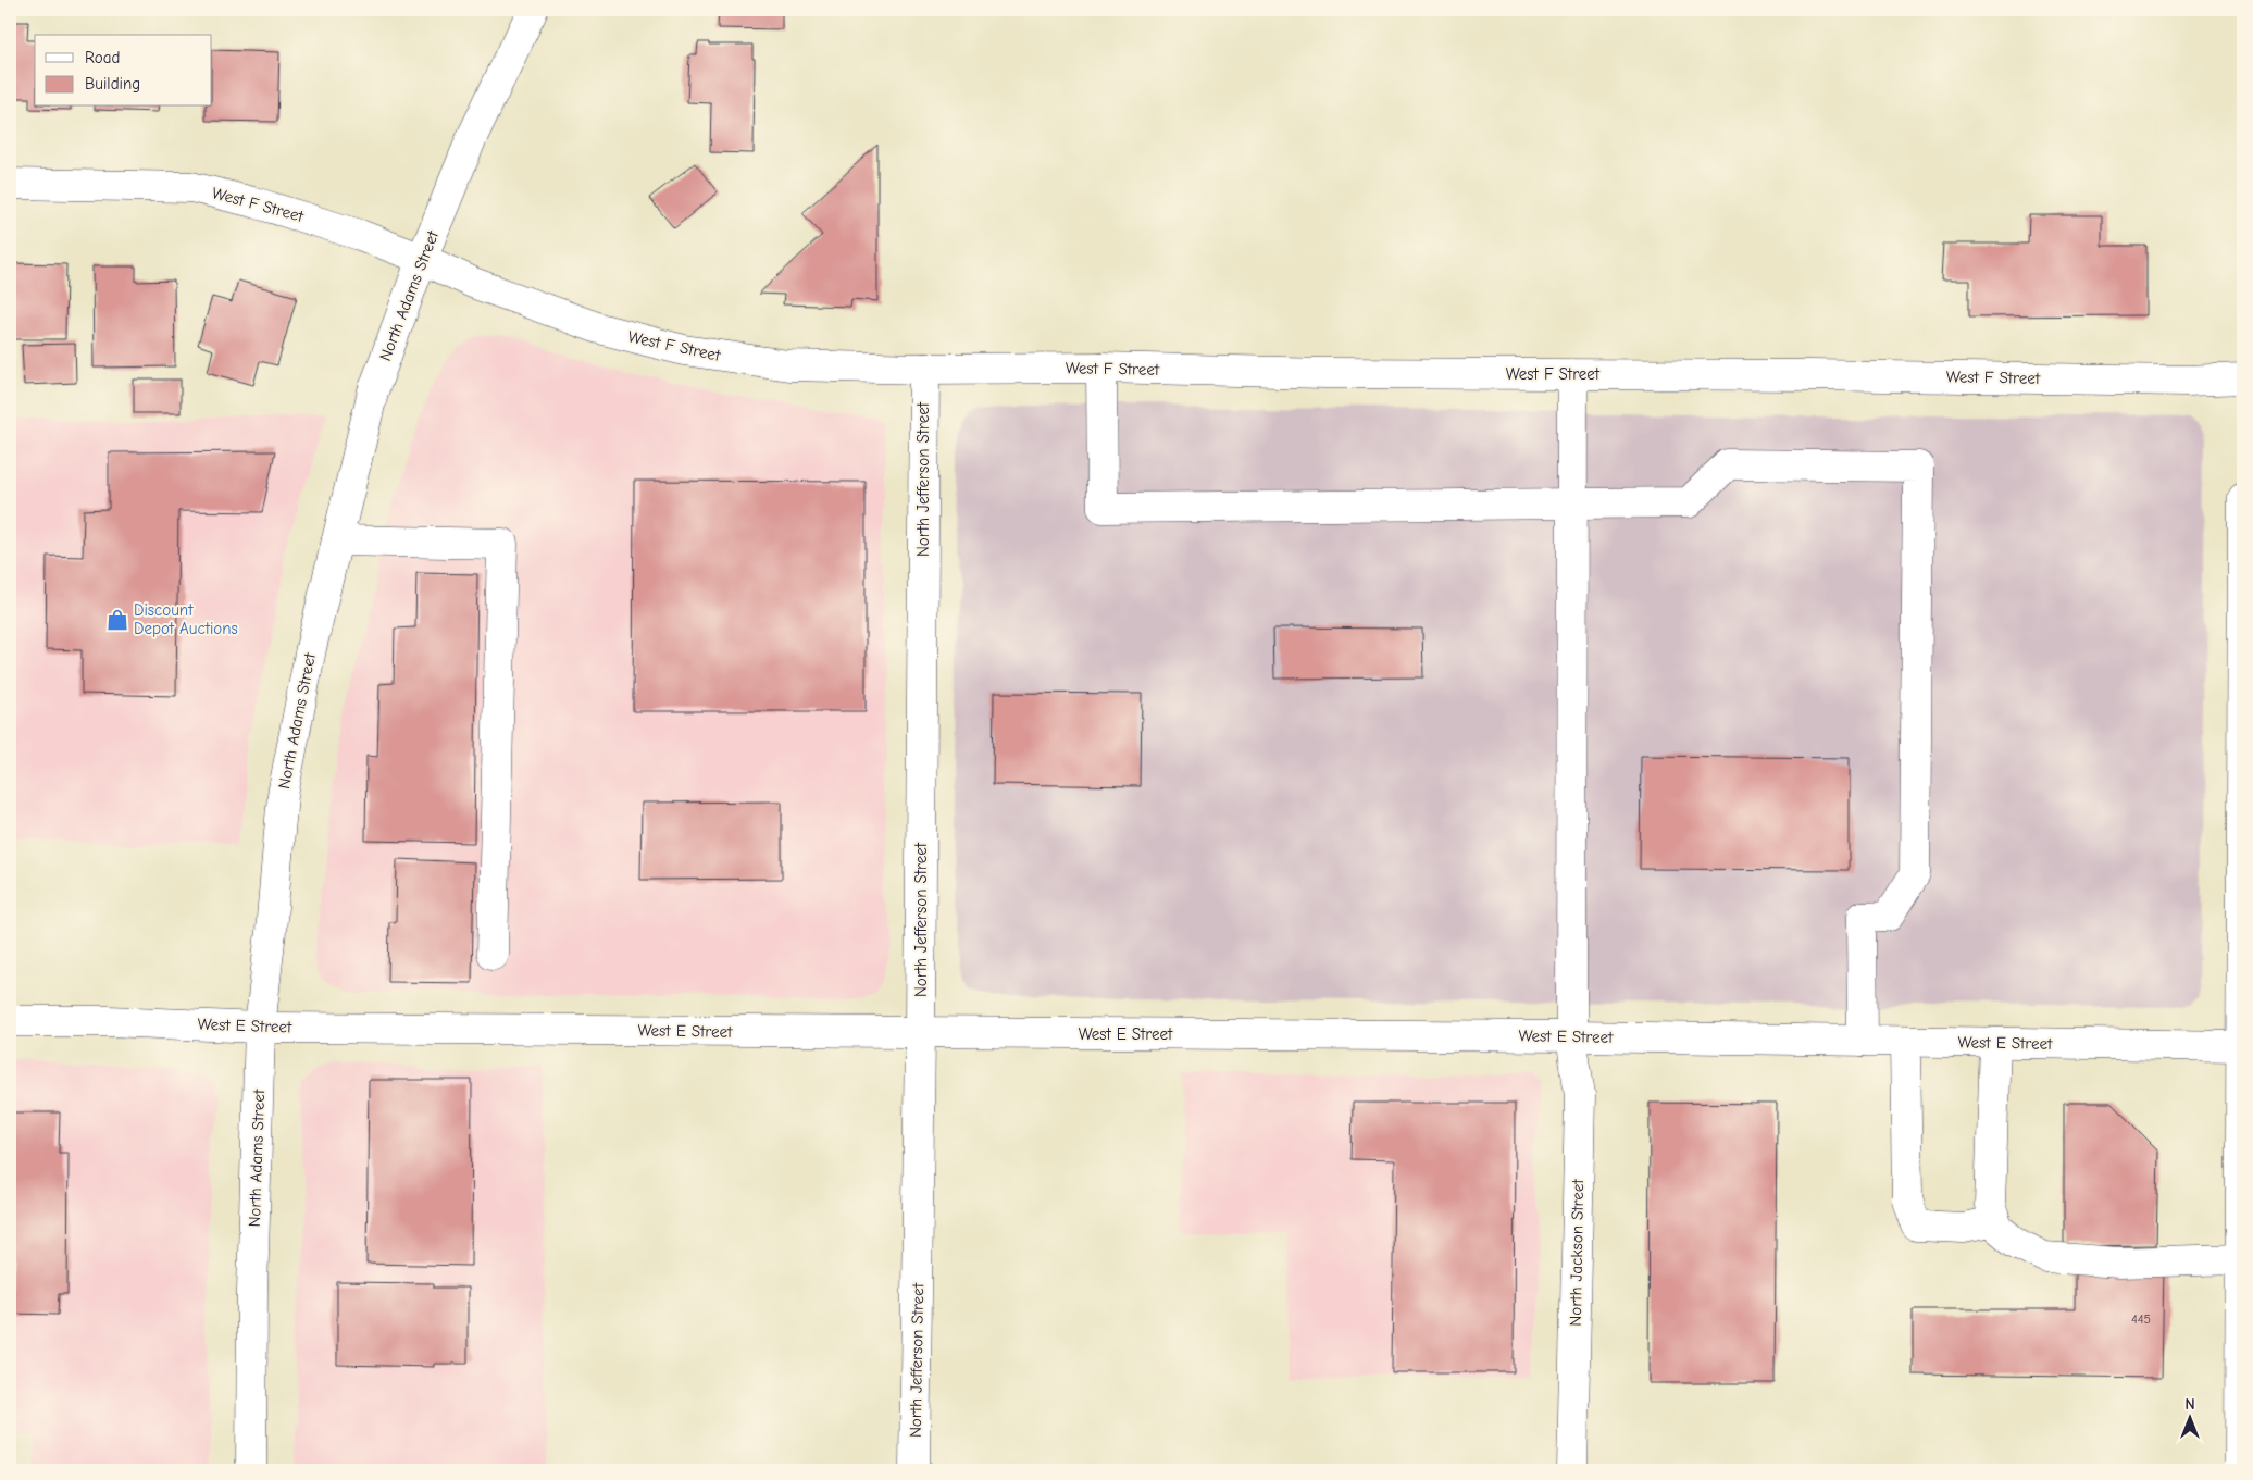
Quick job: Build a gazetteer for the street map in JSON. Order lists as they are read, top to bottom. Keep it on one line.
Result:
{"streets":{"street":["West F Street","North Adams Street","North Jefferson Street","West E Street","North Jackson Street"]},"crossings":[["West F Street","North Adams Street"],["West F Street","North Jefferson Street"],["West F Street","North Jackson Street"],["North Adams Street","West E Street"],["North Jefferson Street","West E Street"],["West E Street","North Jackson Street"]],"places":{"shop":["Discount Depot Auctions"]},"house_numbers":["445"],"legend":["Road","Building"],"north":"top"}
